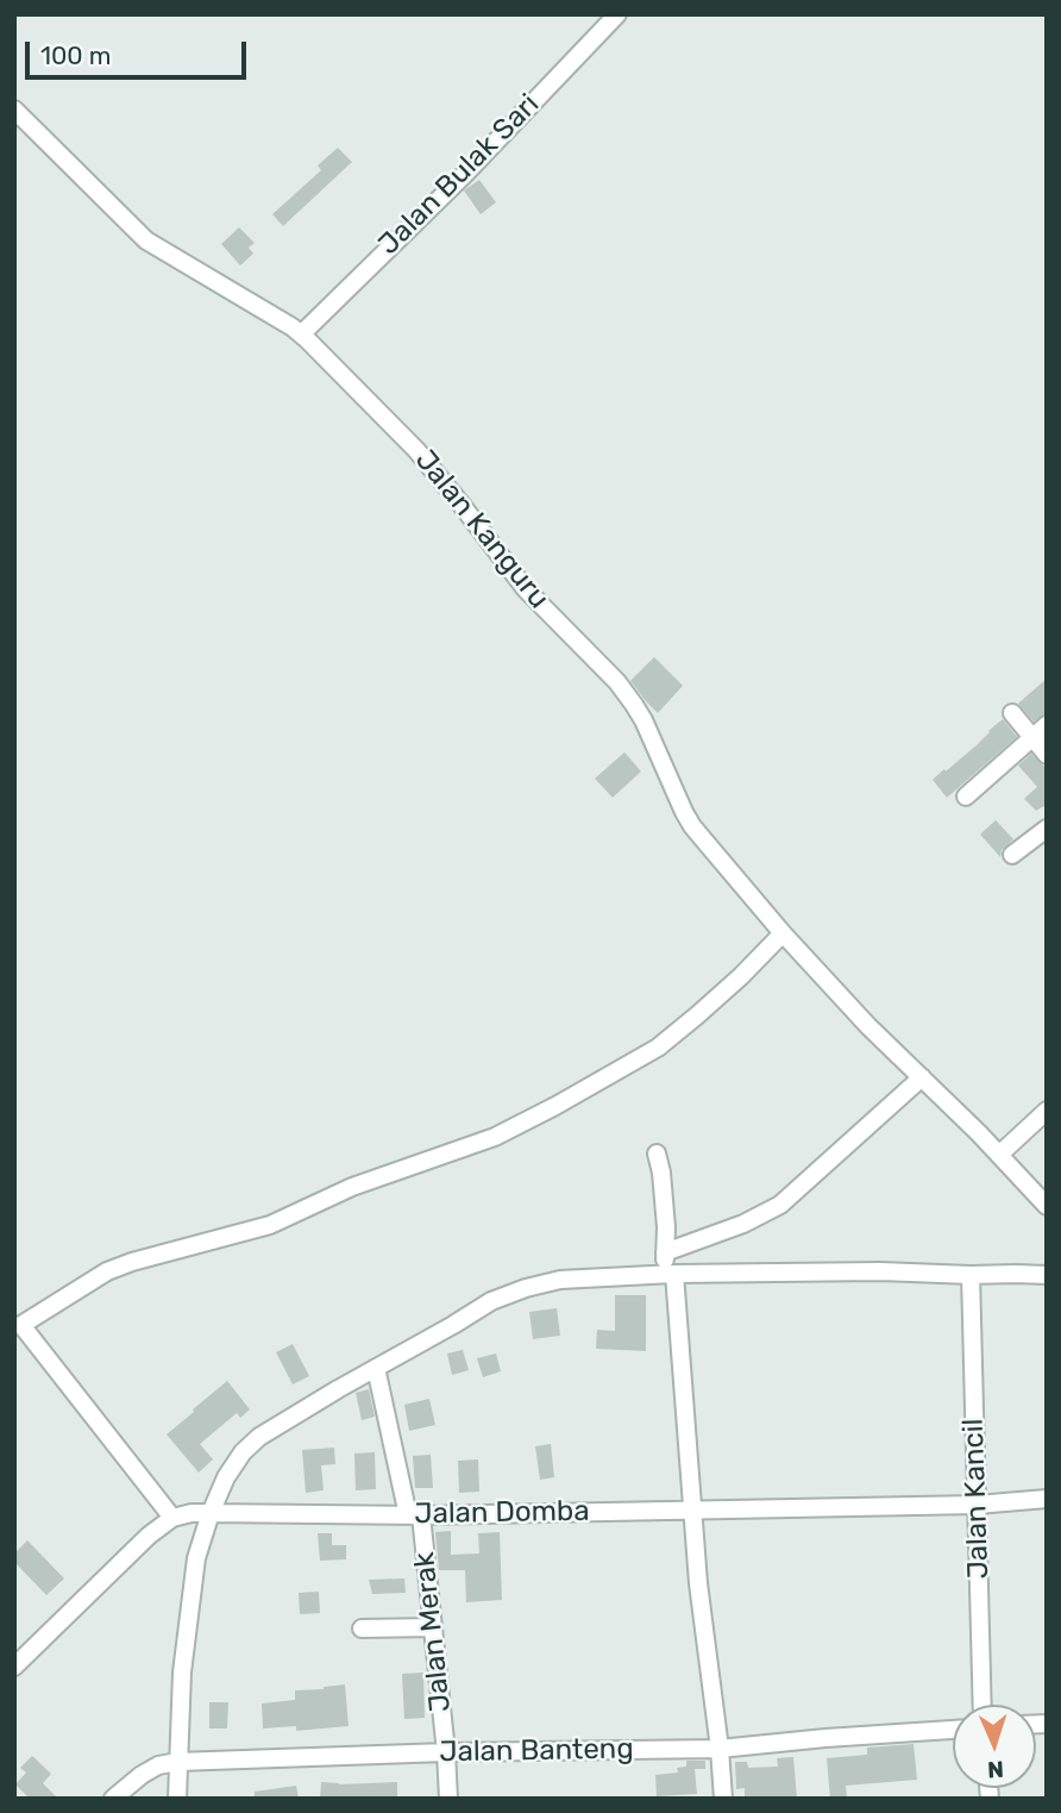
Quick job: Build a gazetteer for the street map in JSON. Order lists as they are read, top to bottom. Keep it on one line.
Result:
{"streets":{"street":["Jalan Bulak Sari","Jalan Kanguru","Jalan Kancil","Jalan Domba","Jalan Merak","Jalan Banteng"]},"crossings":[["Jalan Bulak Sari","Jalan Kanguru"],["Jalan Kancil","Jalan Domba"],["Jalan Domba","Jalan Merak"],["Jalan Merak","Jalan Banteng"]],"scale_bar":"100 m","north":"bottom"}
